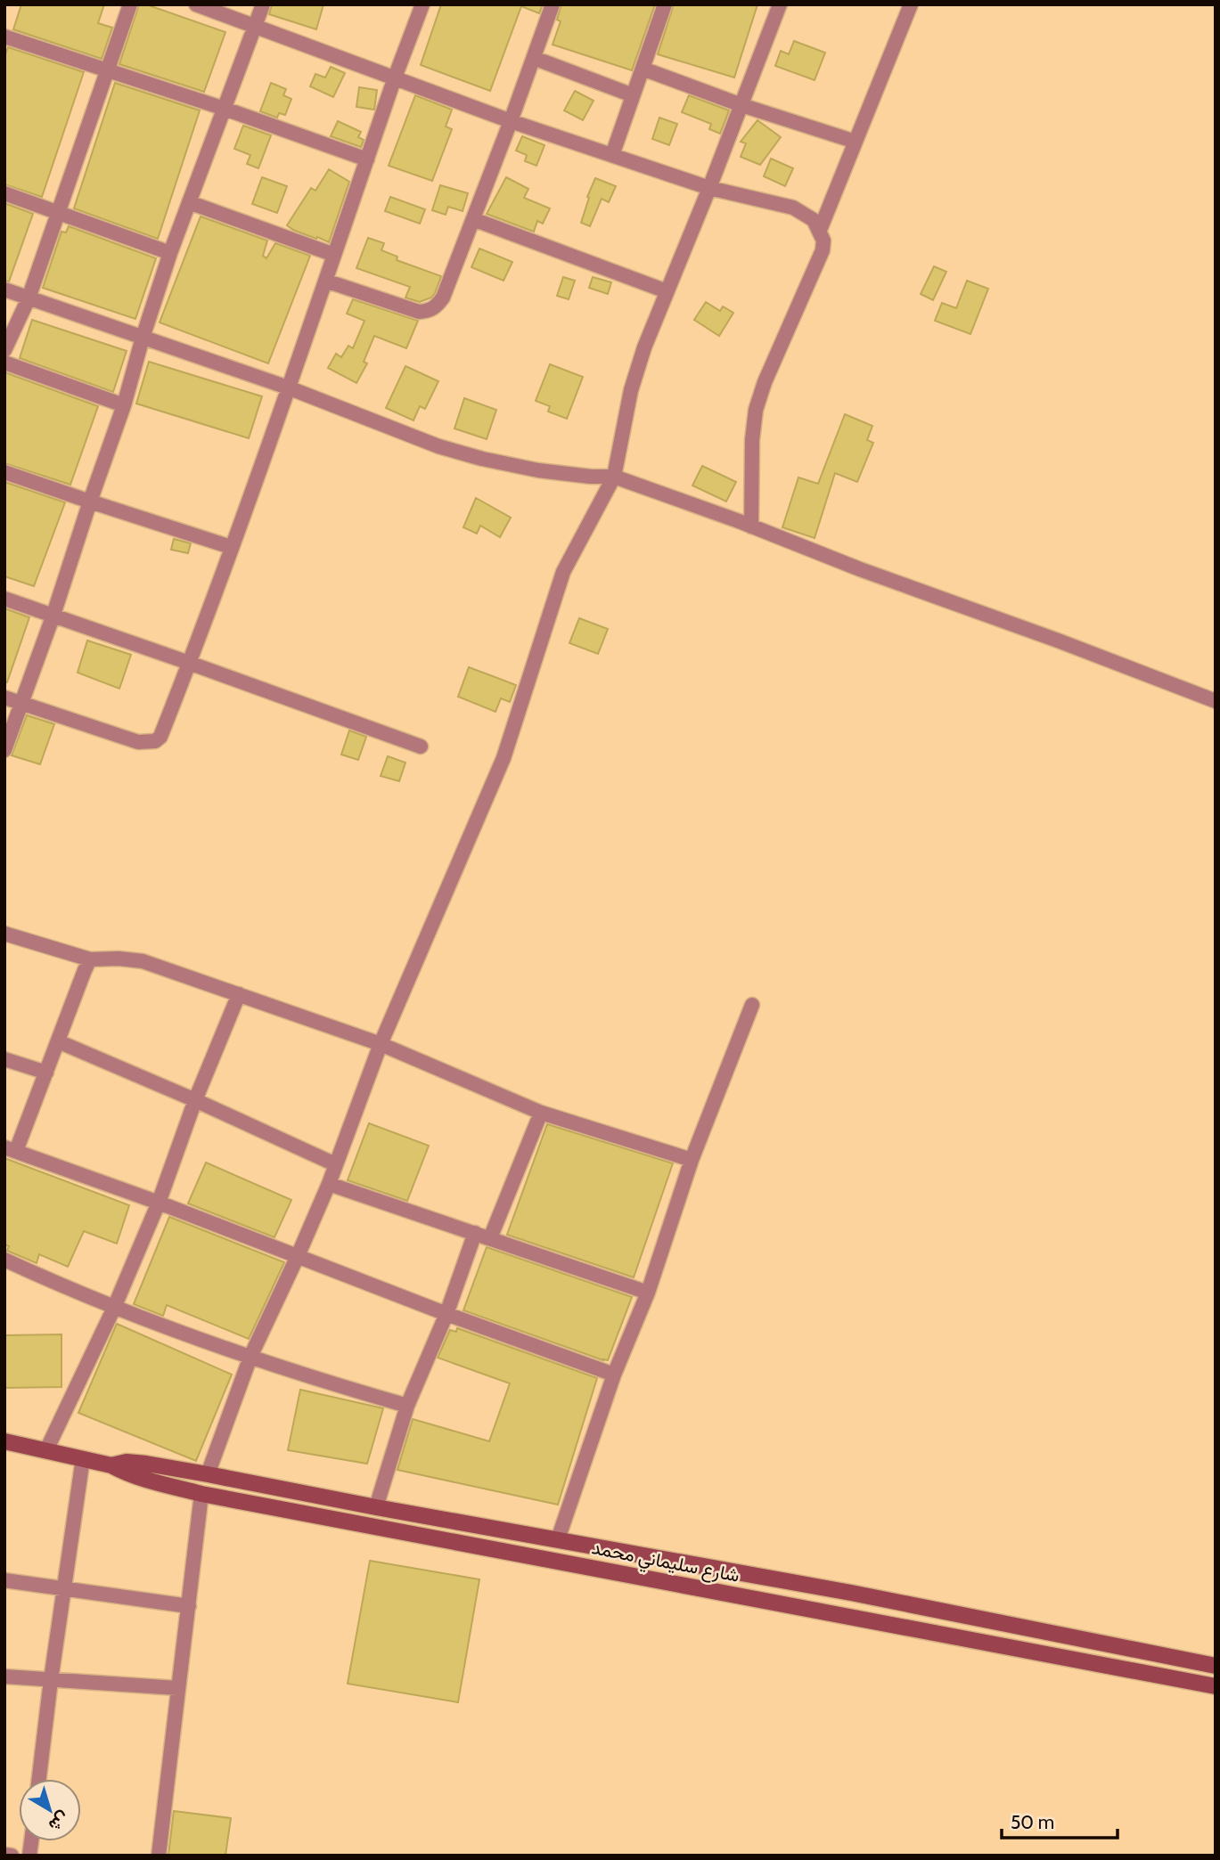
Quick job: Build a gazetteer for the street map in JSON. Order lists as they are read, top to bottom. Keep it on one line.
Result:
{"streets":{"street":["شارع سليماني محمد"]},"scale_bar":"50 m","north":"bottom right"}
